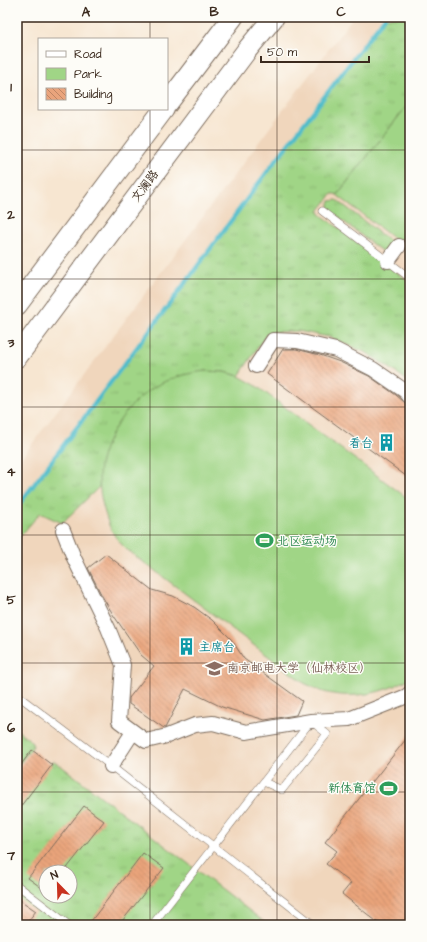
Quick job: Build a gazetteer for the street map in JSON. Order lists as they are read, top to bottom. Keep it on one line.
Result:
{"streets":{"main road":["文澜路"]},"places":{"building":["看台","主席台"],"sports":["北区运动场","新体育馆"],"school or university":["南京邮电大学（仙林校区）"]},"legend":["Road","Park","Building"],"scale_bar":"50 m","north":"top left","grid":{"columns":["A","B","C"],"rows":["1","2","3","4","5","6","7"]}}
